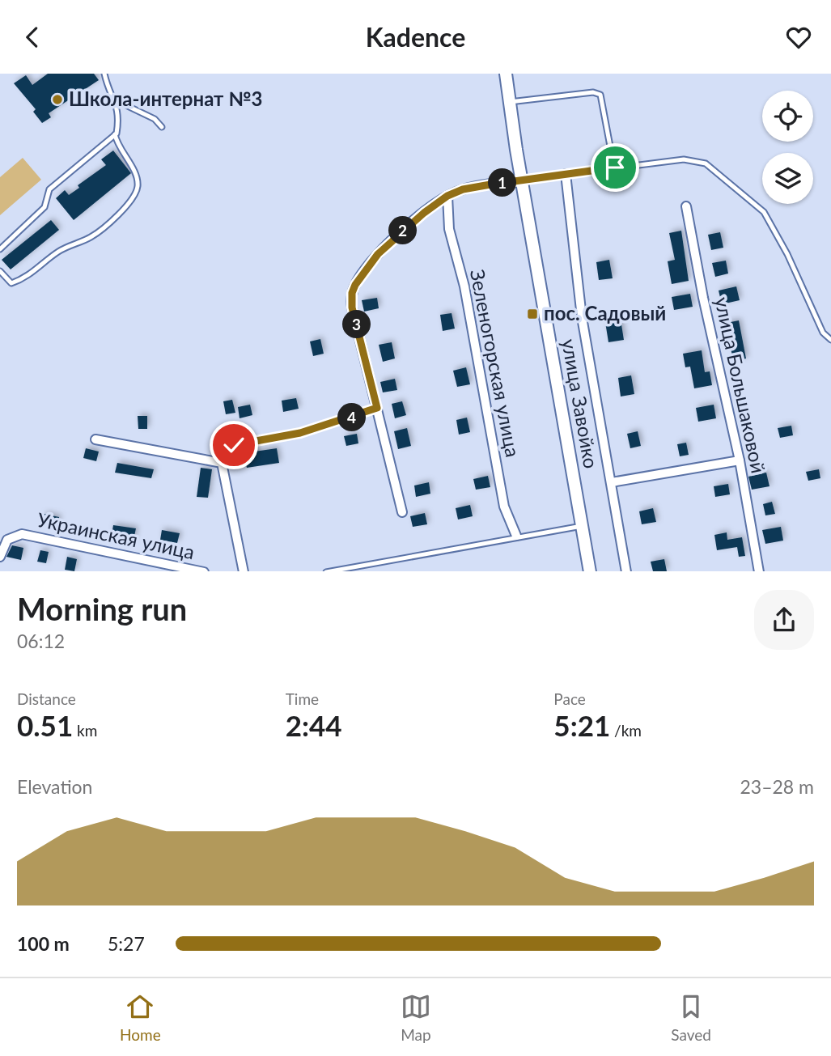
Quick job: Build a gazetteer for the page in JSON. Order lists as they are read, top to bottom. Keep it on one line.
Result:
{"streets":{"main road":["улица Завойко"],"street":["Зеленогорская улица","улица Большаковой","Украинская улица"]},"places":{"other":["Школа-интернат №3"],"transit":["пос. Садовый"]},"page":{"header":"Kadence","pins":["1","2","3","4"],"heading":["Morning run","06:12"],"stats":[["Distance","0.51 km"],["Time","2:44"],["Pace","5:21 /km"]],"chart":["Elevation","23–28 m"],"list":[{"name":"100 m","note":"5:27"}],"tabs":["Home","Map","Saved"]}}
